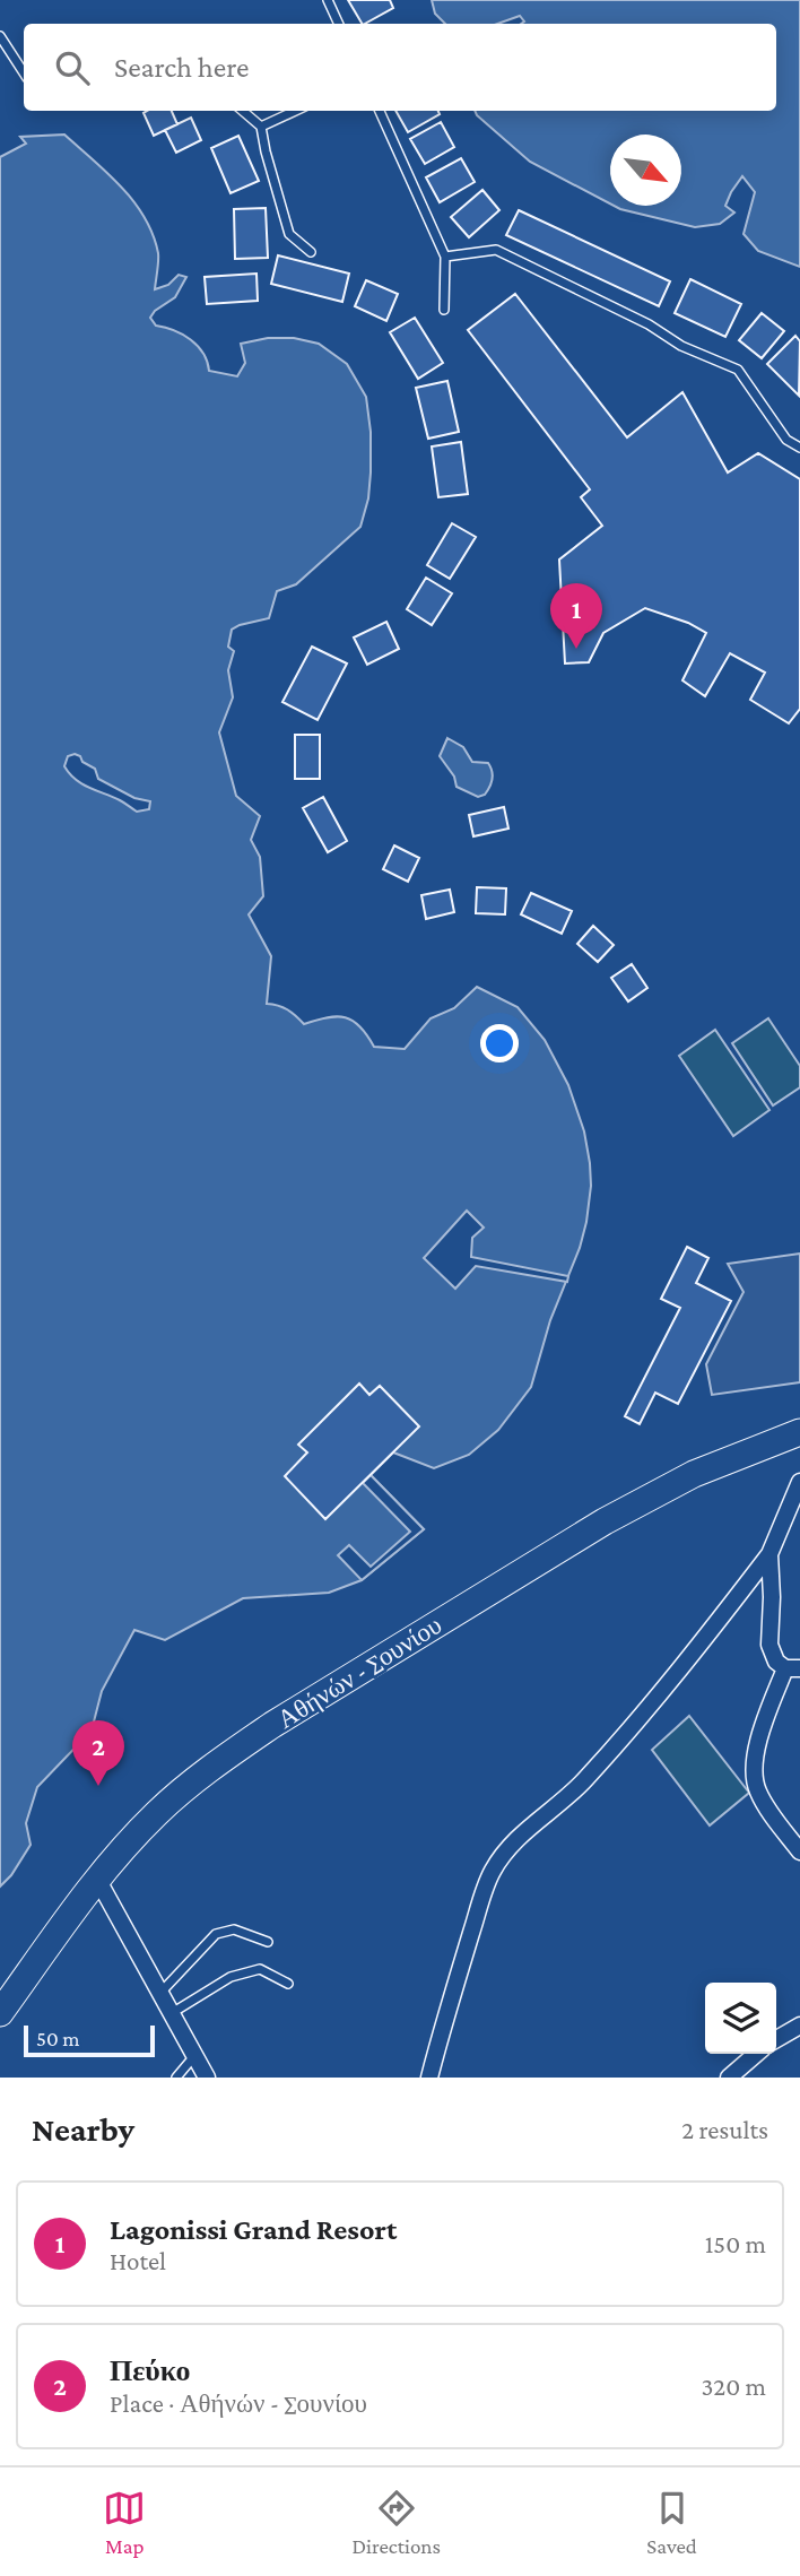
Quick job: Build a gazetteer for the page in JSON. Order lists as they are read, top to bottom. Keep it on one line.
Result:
{"streets":{"main road":["Αθήνών - Σουνίου"]},"scale_bar":"50 m","north":"bottom right","page":{"search":"Search here","pins":["1","2"],"scale":"50 m","heading":["Nearby","2 results"],"list":[{"mark":"1","name":"Lagonissi Grand Resort","note":"Hotel","value":"150 m"},{"mark":"2","name":"Πεύκο","note":"Place · Αθήνών - Σουνίου","value":"320 m"}],"nav":["Map","Directions","Saved"]}}
